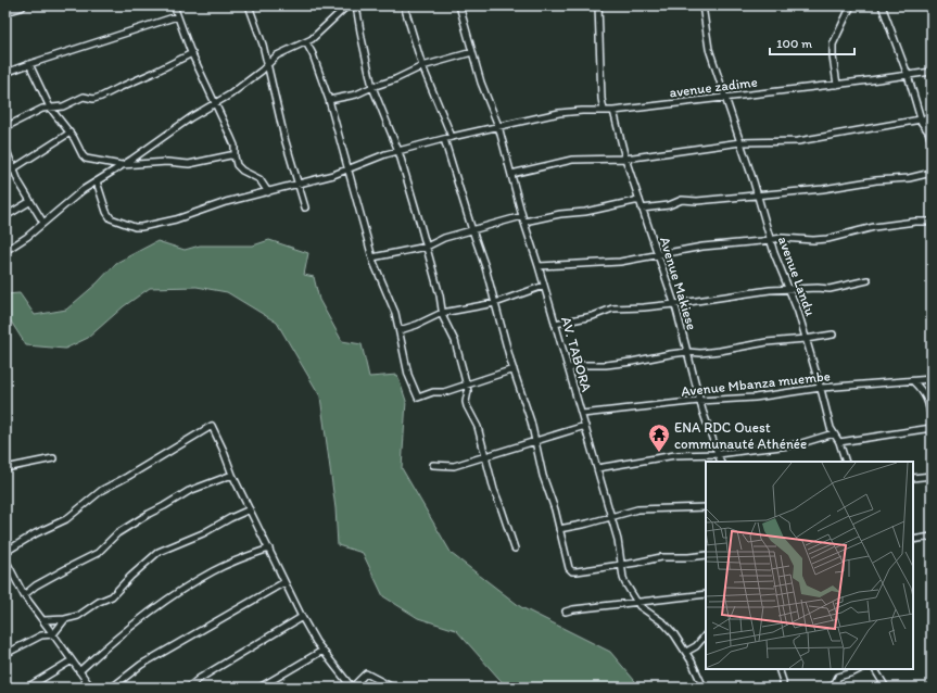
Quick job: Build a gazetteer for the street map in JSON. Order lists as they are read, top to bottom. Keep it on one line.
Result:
{"streets":{"street":["avenue zadime","avenue Landu","Avenue Makiese","AV. TABORA","Avenue Mbanza muembe"]},"crossings":[["avenue zadime","avenue Landu"],["avenue zadime","Avenue Makiese"],["avenue zadime","AV. TABORA"],["avenue Landu","Avenue Mbanza muembe"],["Avenue Makiese","Avenue Mbanza muembe"],["AV. TABORA","Avenue Mbanza muembe"]],"places":{"temple":["ENA RDC Ouest communauté Athénée"]},"scale_bar":"100 m"}
